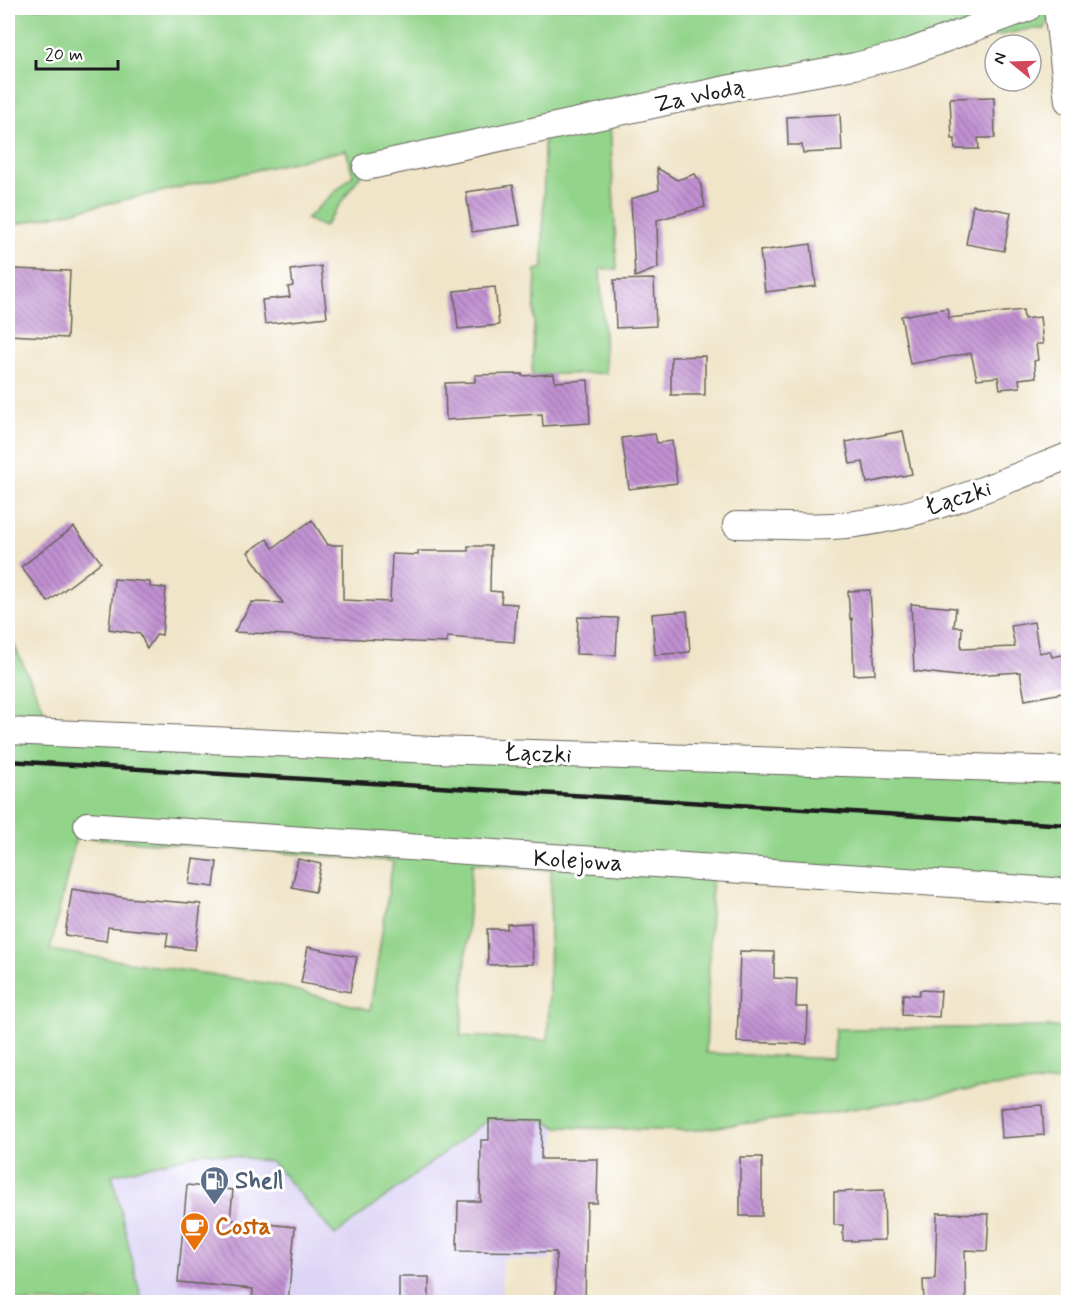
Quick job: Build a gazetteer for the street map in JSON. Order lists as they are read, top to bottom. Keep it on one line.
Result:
{"streets":{"street":["Za Wodą","Łączki","Kolejowa"]},"places":{"fuel station":["Shell"],"cafe":["Costa"]},"scale_bar":"20 m","north":"left"}
